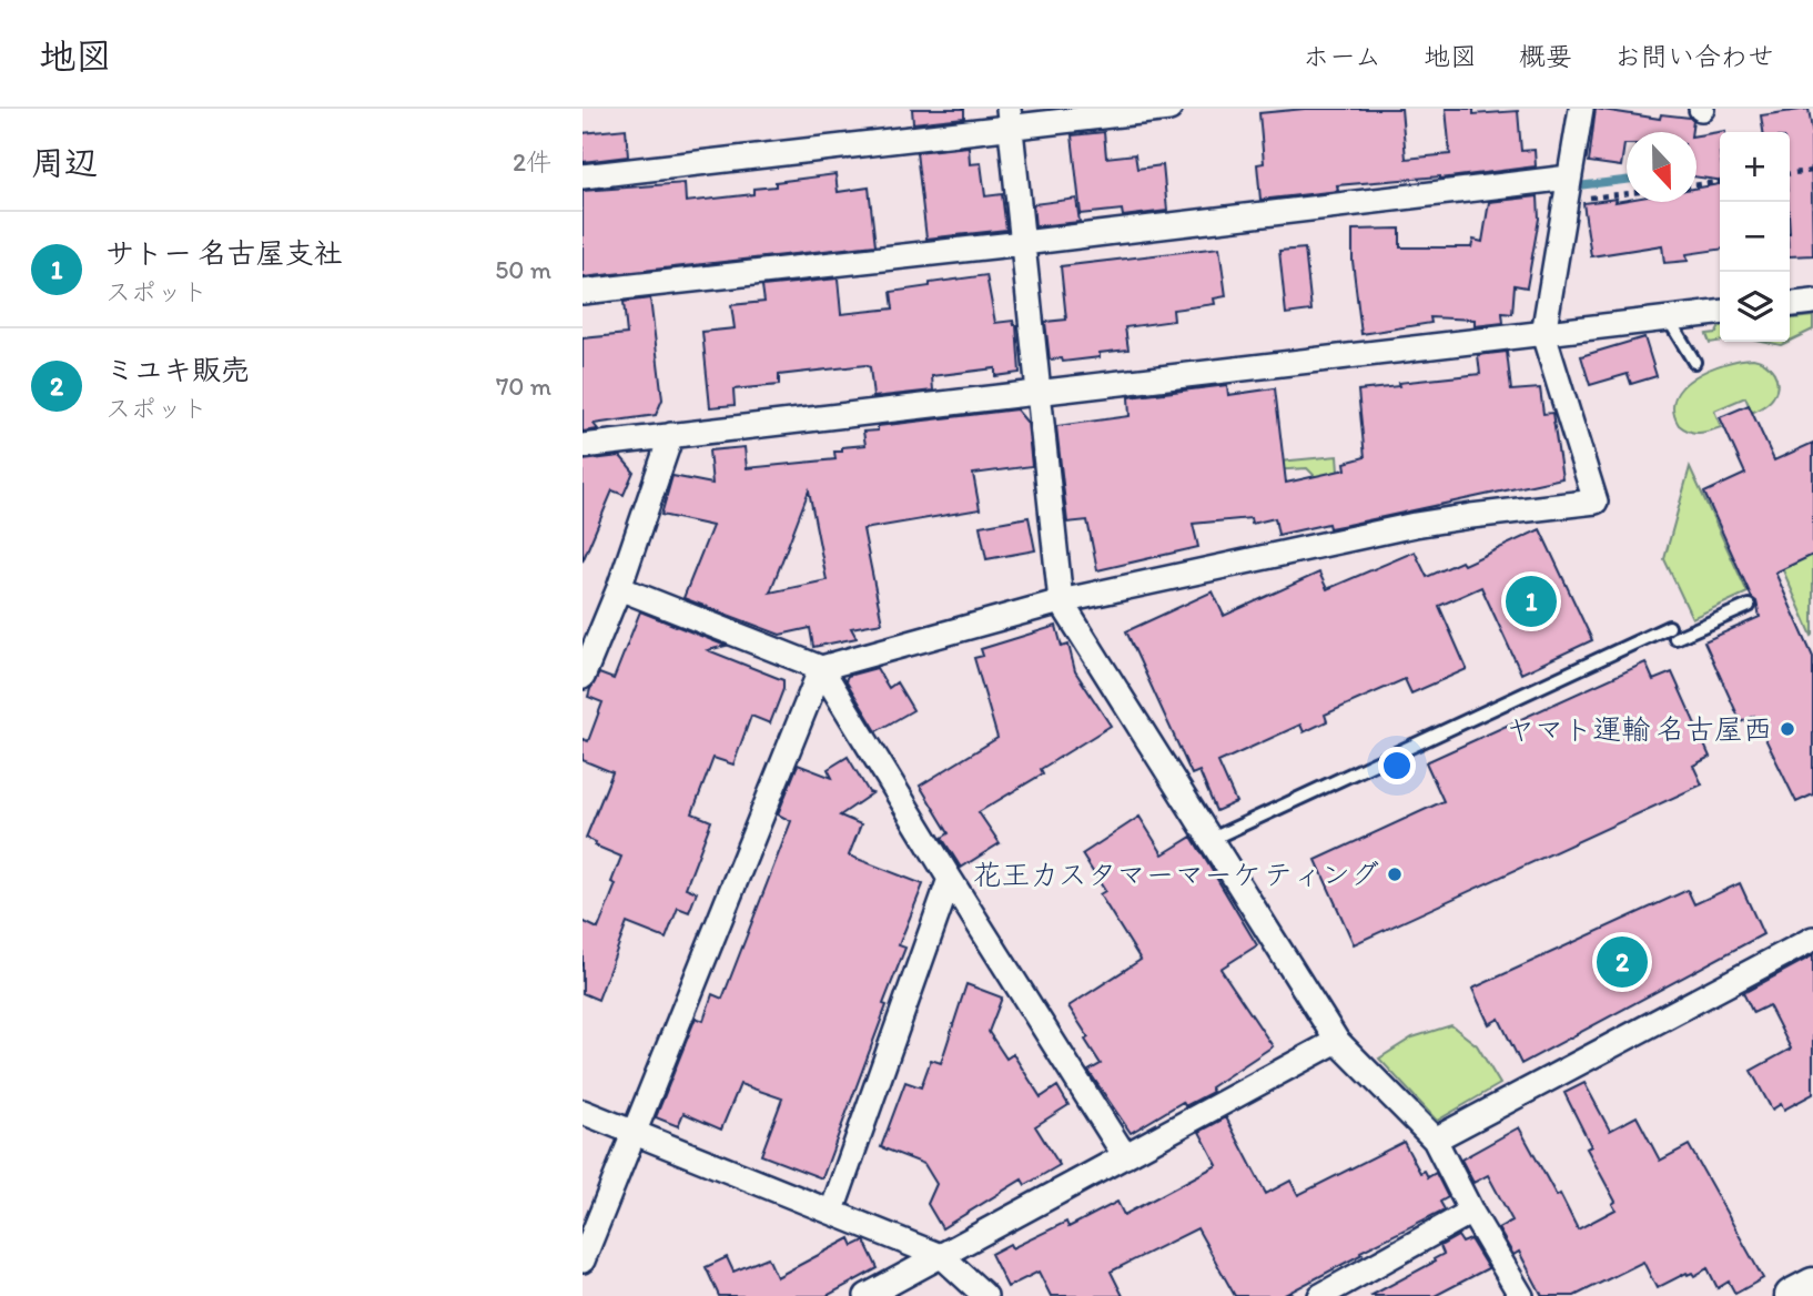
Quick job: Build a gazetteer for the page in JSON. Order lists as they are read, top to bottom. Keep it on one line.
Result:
{"places":["ヤマト運輸 名古屋西","花王カスタマーマーケティング"],"north":"bottom","page":{"header":"地図","nav":["ホーム","地図","概要","お問い合わせ"],"heading":["周辺","2件"],"map_buttons":["+","−"],"list":[{"mark":"1","name":"サトー 名古屋支社","note":"スポット","value":"50 m"},{"mark":"2","name":"ミユキ販売","note":"スポット","value":"70 m"}],"pins":["1","2"]}}
